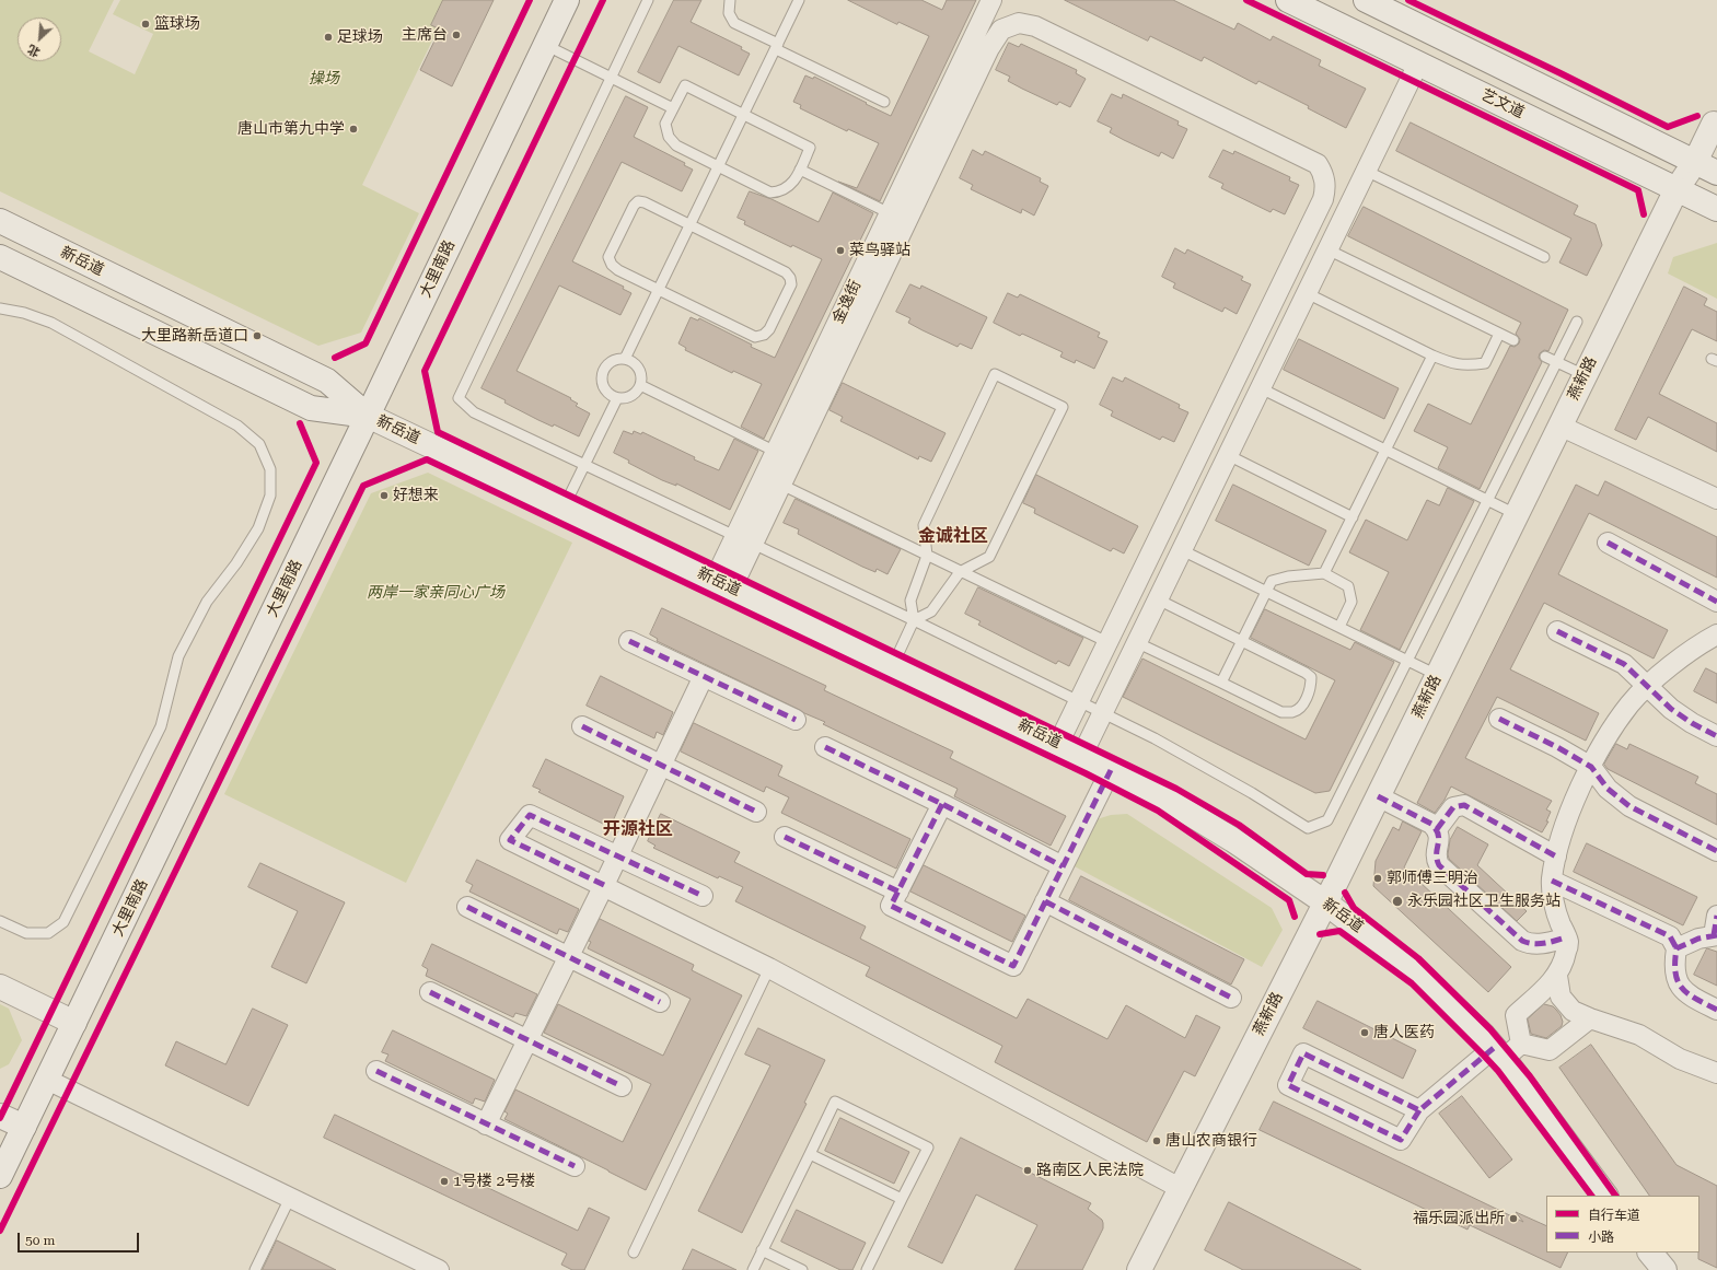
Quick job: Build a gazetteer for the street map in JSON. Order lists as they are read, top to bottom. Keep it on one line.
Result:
{"streets":{"main road":["艺文道","新岳道","大里南路","燕新路"],"street":["金逸街"]},"crossings":[["艺文道","燕新路"],["新岳道","大里南路"],["新岳道","金逸街"],["新岳道","燕新路"]],"districts":["金诚社区","开源社区"],"parks":["操场","两岸一家亲同心广场"],"places":["篮球场","主席台","足球场","唐山市第九中学","菜鸟驿站","大里路新岳道口","好想来","郭师傅三明治","永乐园社区卫生服务站","唐人医药","唐山农商银行","路南区人民法院","1号楼 2号楼","福乐园派出所"],"legend":["自行车道","小路"],"scale_bar":"50 m","north":"bottom left"}
